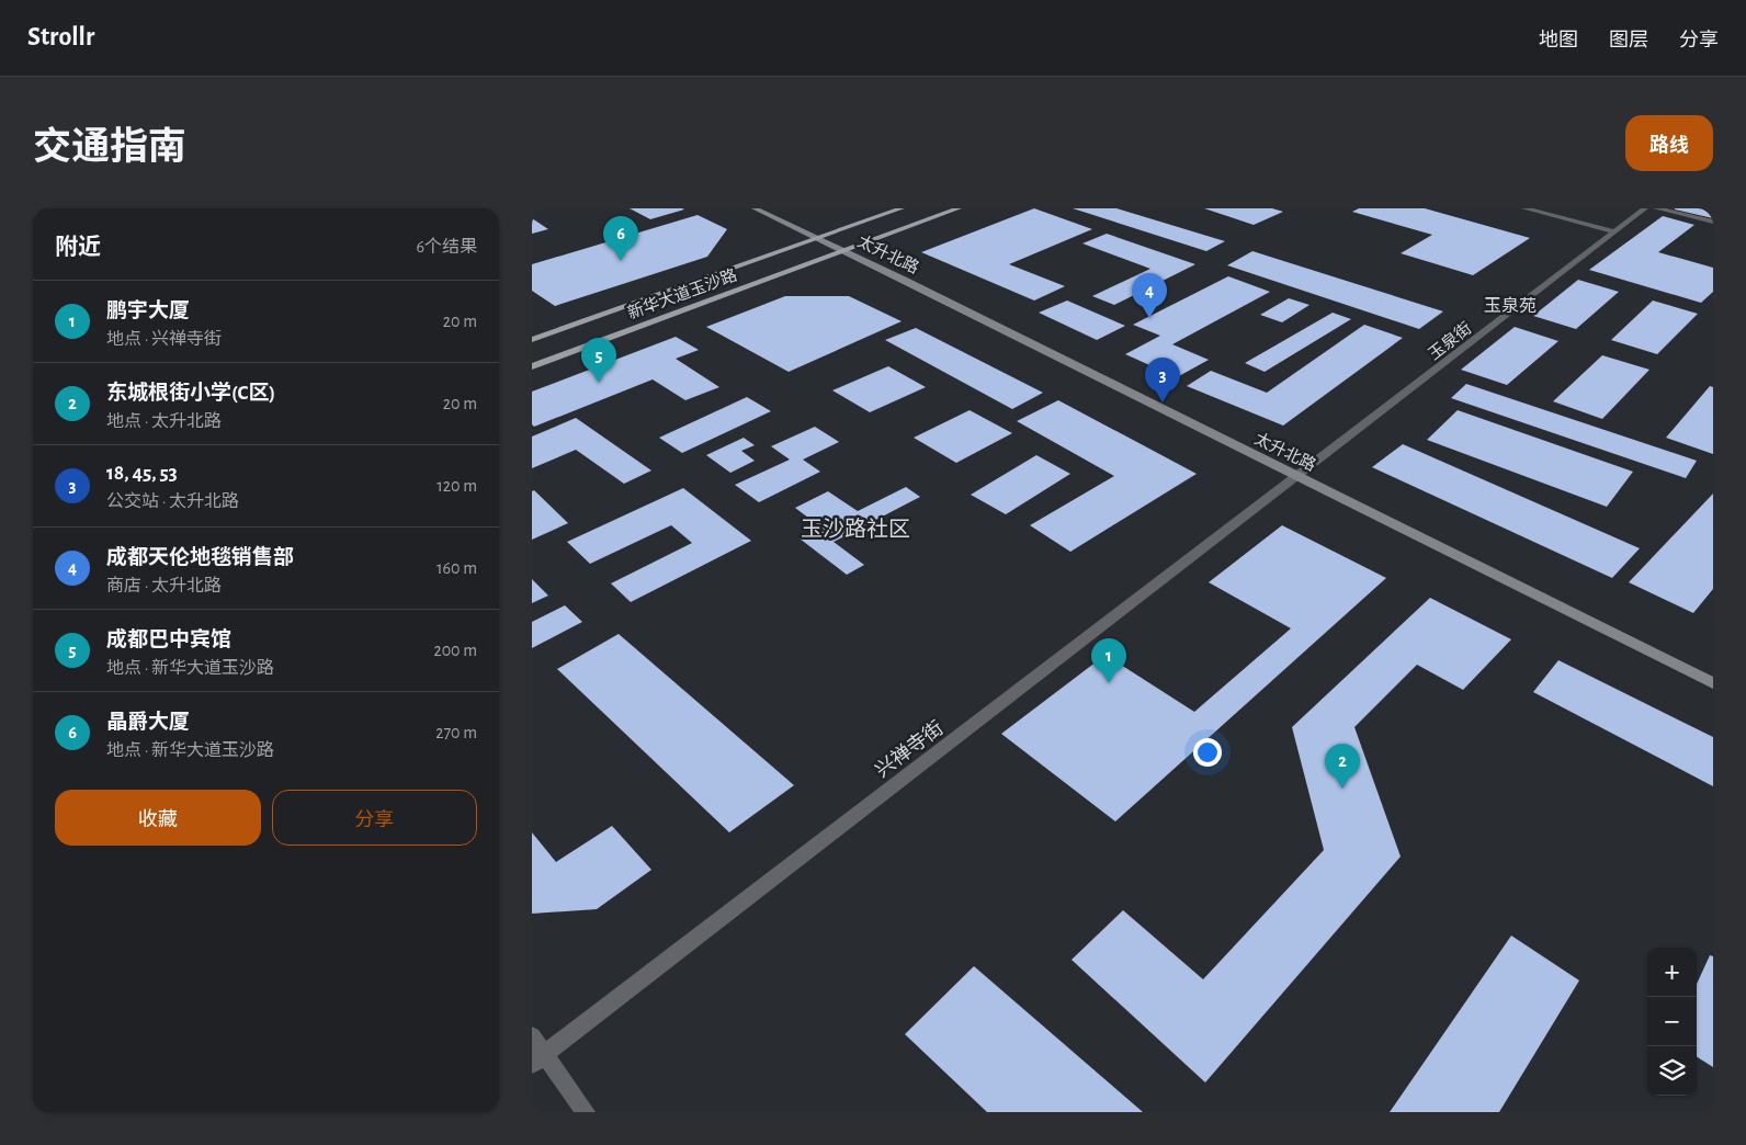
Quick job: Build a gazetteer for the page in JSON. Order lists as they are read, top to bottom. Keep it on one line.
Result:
{"streets":{"main road":["太升北路","新华大道玉沙路"],"street":["玉泉街","兴禅寺街"]},"crossings":[["太升北路","新华大道玉沙路"],["太升北路","玉泉街"],["太升北路","兴禅寺街"],["玉泉街","兴禅寺街"]],"districts":["玉泉苑","玉沙路社区"],"page":{"header":"Strollr","nav":["地图","图层","分享"],"title":"交通指南","buttons":["路线",["收藏","分享"]],"heading":["附近","6个结果"],"pins":["6","4","5","3","1","2"],"list":[{"mark":"1","name":"鹏宇大厦","note":"地点 · 兴禅寺街","value":"20 m"},{"mark":"2","name":"东城根街小学(C区)","note":"地点 · 太升北路","value":"20 m"},{"mark":"3","name":"18, 45, 53","note":"公交站 · 太升北路","value":"120 m"},{"mark":"4","name":"成都天伦地毯销售部","note":"商店 · 太升北路","value":"160 m"},{"mark":"5","name":"成都巴中宾馆","note":"地点 · 新华大道玉沙路","value":"200 m"},{"mark":"6","name":"晶爵大厦","note":"地点 · 新华大道玉沙路","value":"270 m"}],"map_buttons":["+","−"]}}
